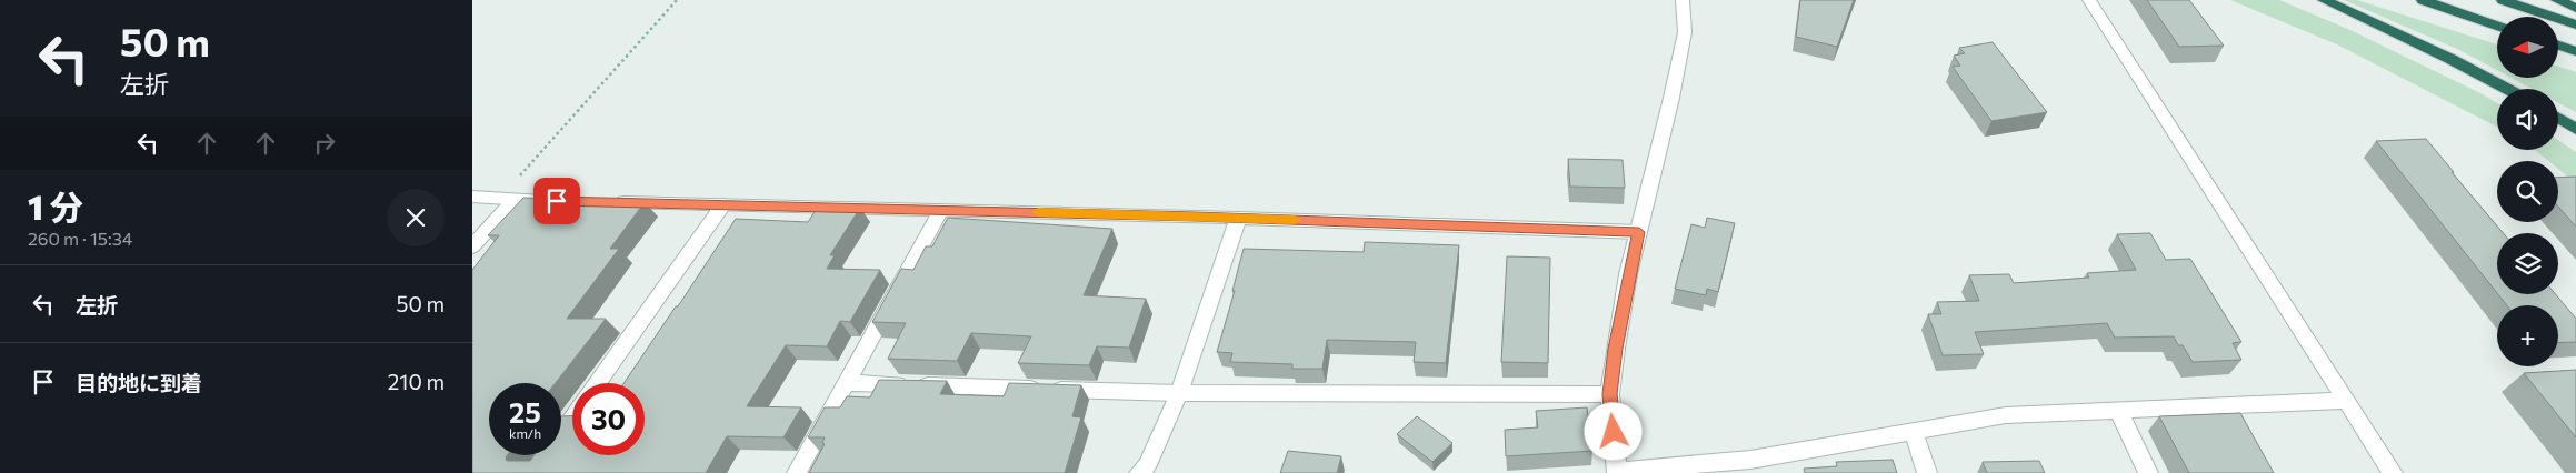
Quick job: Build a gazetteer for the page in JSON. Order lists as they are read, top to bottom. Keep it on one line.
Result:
{"north":"left","page":{"turn":["50 m","左折"],"map_buttons":"+","heading":["1 分","260 m · 15:34"],"list":[{"name":"左折","value":"50 m"},{"name":"目的地に到着","value":"210 m"}],"speed":"25 km/h","limit":"30"}}
